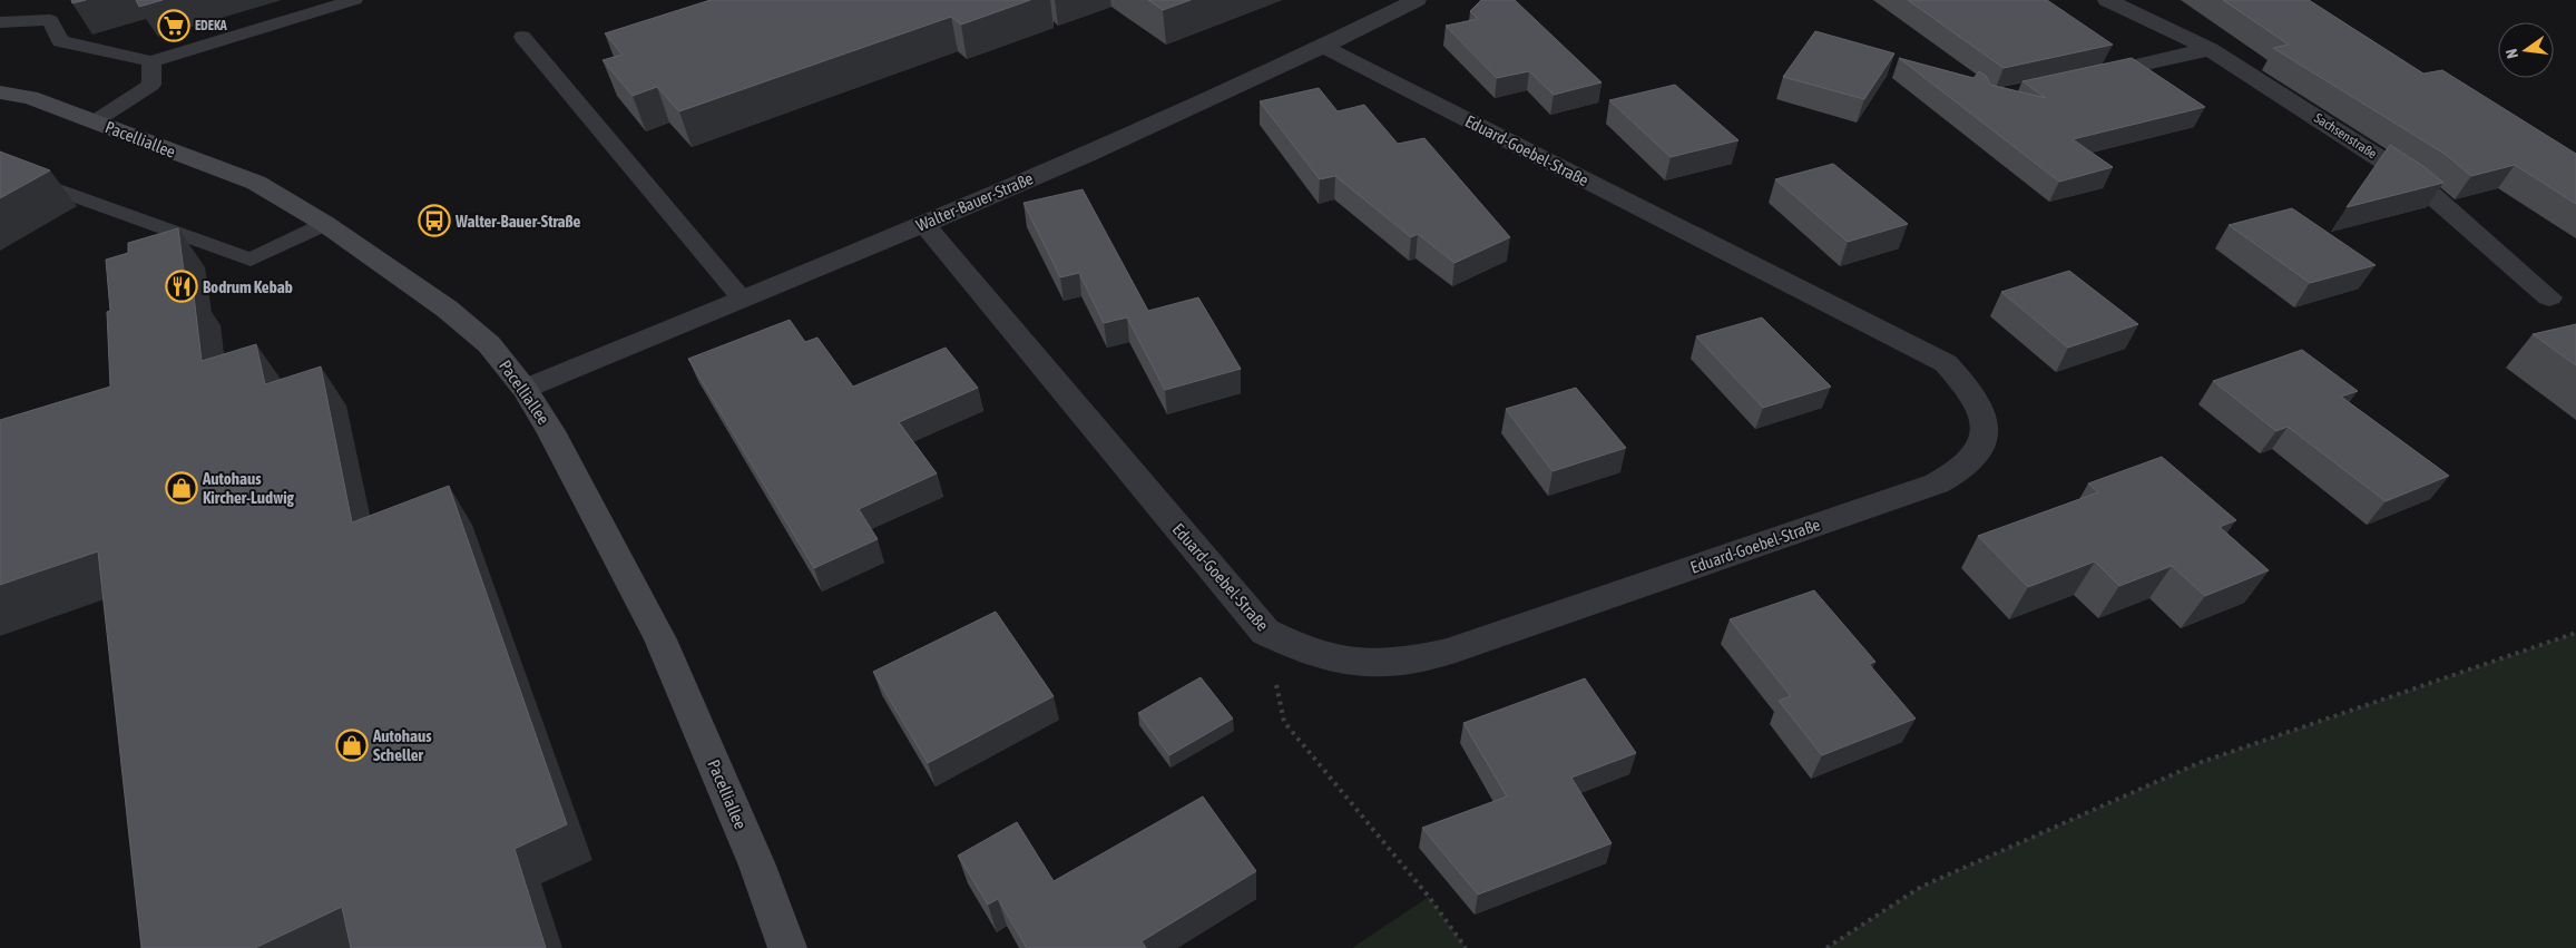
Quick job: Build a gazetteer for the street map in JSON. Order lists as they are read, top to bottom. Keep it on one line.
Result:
{"streets":{"main road":["Pacelliallee"],"street":["Sachsenstraße","Eduard-Goebel-Straße","Walter-Bauer-Straße"]},"crossings":[["Pacelliallee","Walter-Bauer-Straße"],["Eduard-Goebel-Straße","Walter-Bauer-Straße"]],"places":{"supermarket":["EDEKA"],"bus stop":["Walter-Bauer-Straße"],"restaurant":["Bodrum Kebab"],"shop":["Autohaus Kircher-Ludwig","Autohaus Scheller"]},"north":"left"}
